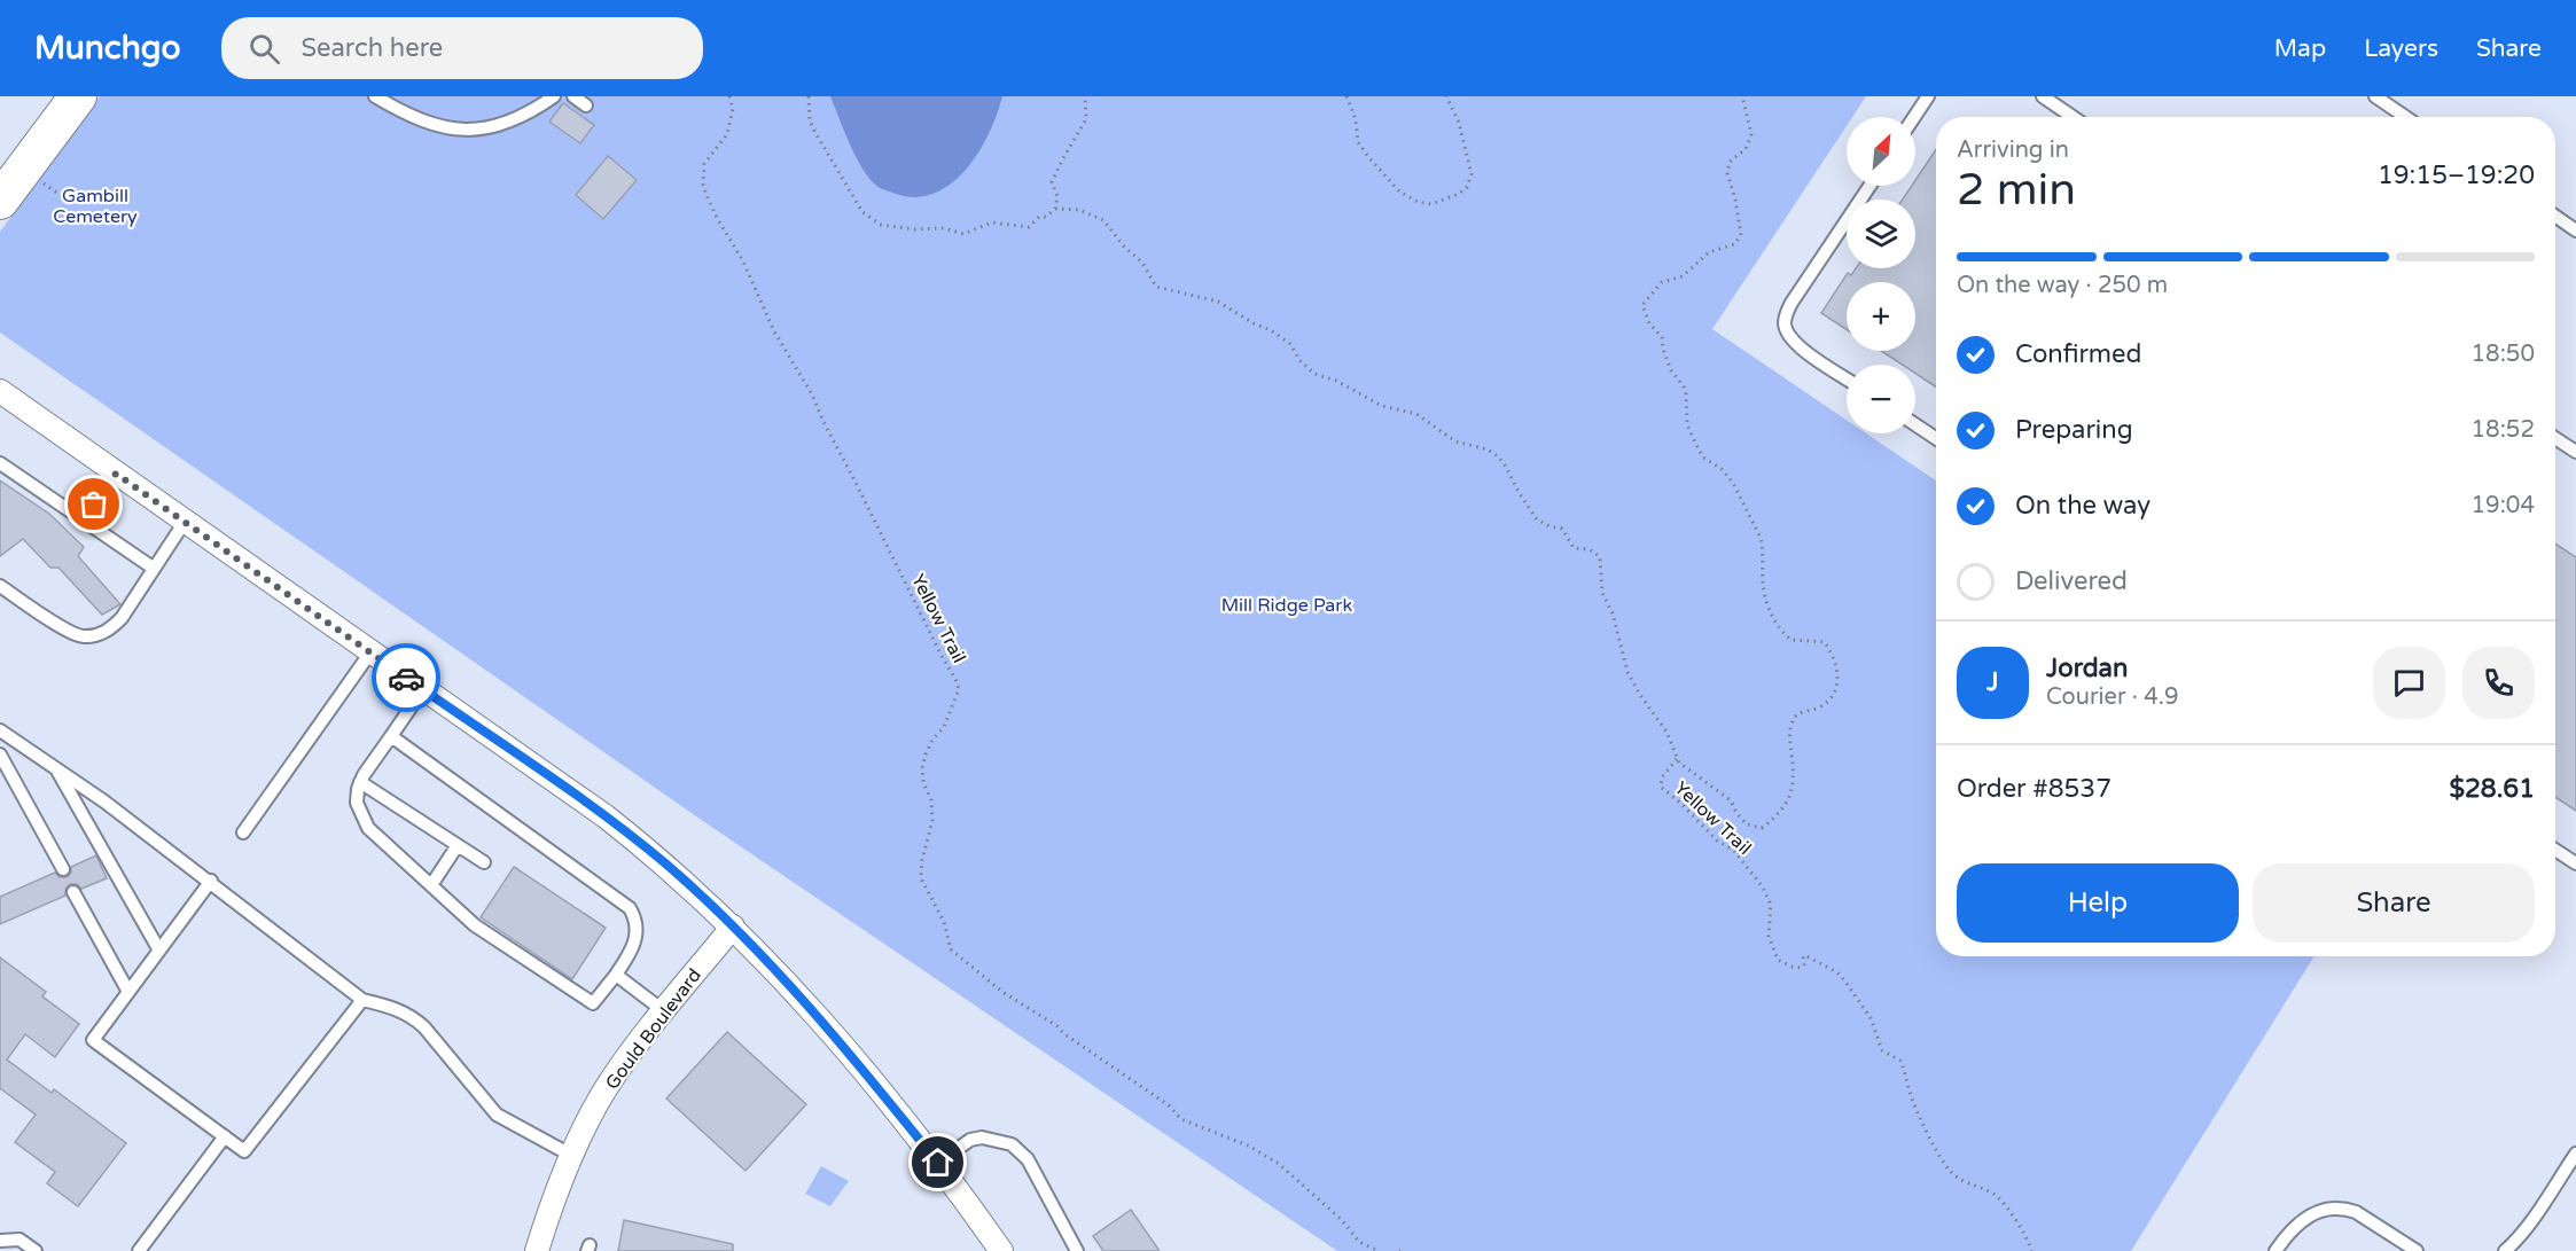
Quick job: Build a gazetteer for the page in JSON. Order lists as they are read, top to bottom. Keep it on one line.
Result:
{"streets":{"street":["Gould Boulevard"],"path":["Yellow Trail"]},"parks":["Gambill Cemetery","Mill Ridge Park"],"north":"top right","page":{"header":"Munchgo","search":"Search here","nav":["Map","Layers","Share"],"map_buttons":["+","−"],"heading":["2 min","Arriving in","19:15–19:20"],"panel":["Jordan","Courier · 4.9","Order #8537","$28.61"],"bar":"On the way · 250 m","list":[["Confirmed","18:50"],["Preparing","18:52"],["On the way","19:04"],"Delivered"],"round":"J","buttons":["Help","Share"]}}
